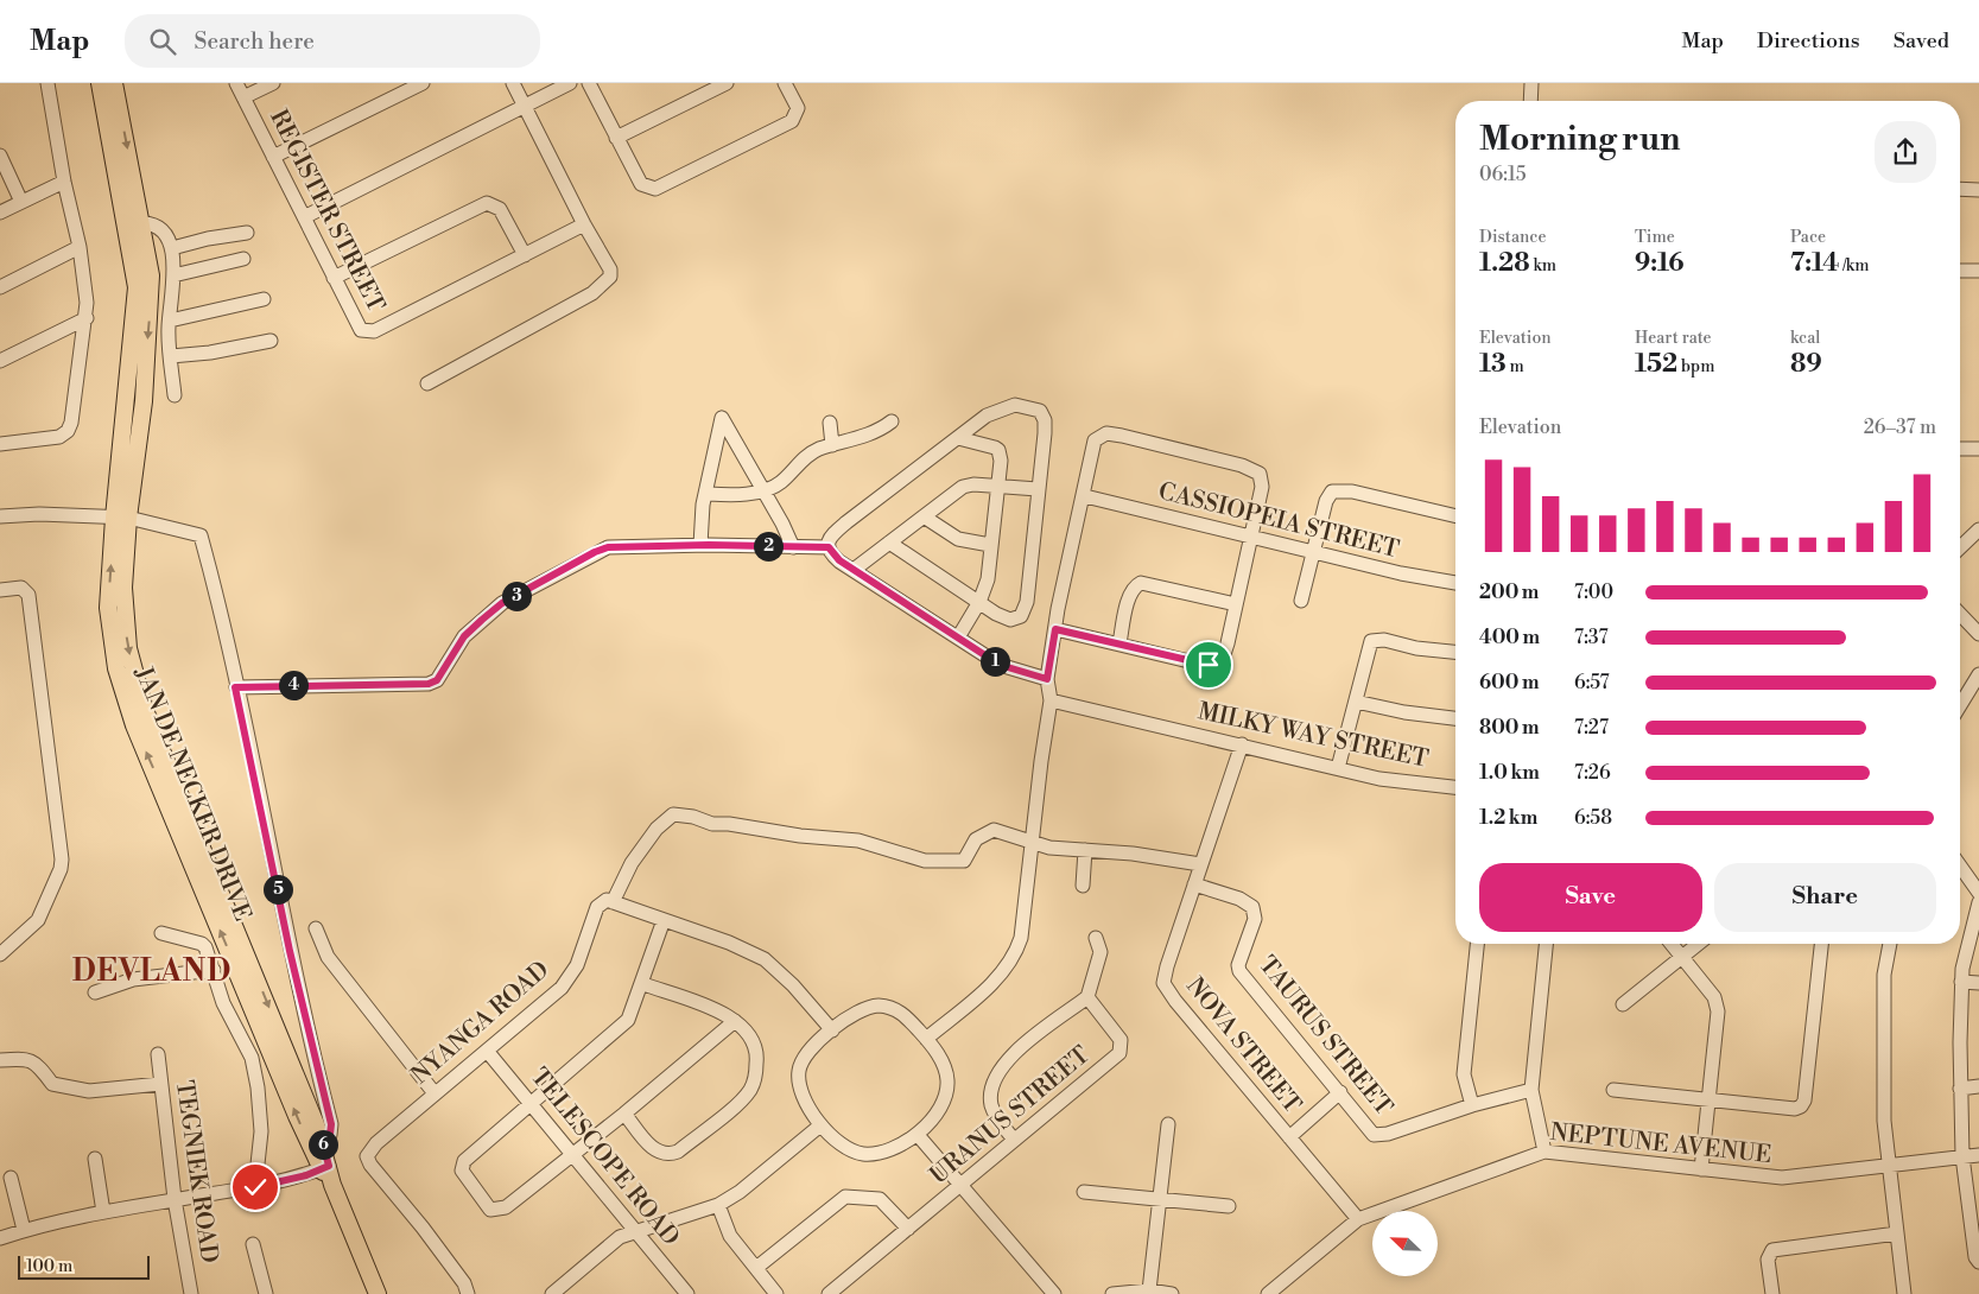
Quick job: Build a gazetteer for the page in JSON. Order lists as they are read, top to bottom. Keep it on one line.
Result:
{"streets":{"main road":["JAN DE NECKER DRIVE"],"street":["REGISTER STREET","CASSIOPEIA STREET","MILKY WAY STREET","NYANGA ROAD","TAURUS STREET","NOVA STREET","URANUS STREET","NEPTUNE AVENUE","TELESCOPE ROAD","TEGNIEK ROAD"]},"crossings":[["MILKY WAY STREET","NOVA STREET"],["NYANGA ROAD","TELESCOPE ROAD"],["TAURUS STREET","NOVA STREET"],["NOVA STREET","NEPTUNE AVENUE"]],"districts":["DEVLAND"],"scale_bar":"100 m","north":"top left","page":{"header":"Map","search":"Search here","nav":["Map","Directions","Saved"],"heading":["Morning run","06:15"],"stats":[["Distance","1.28 km"],["Time","9:16"],["Pace","7:14 /km"],["Elevation","13 m"],["Heart rate","152 bpm"],["kcal","89"]],"chart":["Elevation","26–37 m"],"pins":["2","3","1","4","5","6"],"list":[{"name":"200 m","note":"7:00"},{"name":"400 m","note":"7:37"},{"name":"600 m","note":"6:57"},{"name":"800 m","note":"7:27"},{"name":"1.0 km","note":"7:26"},{"name":"1.2 km","note":"6:58"}],"buttons":["Save","Share"],"scale":"100 m"}}
